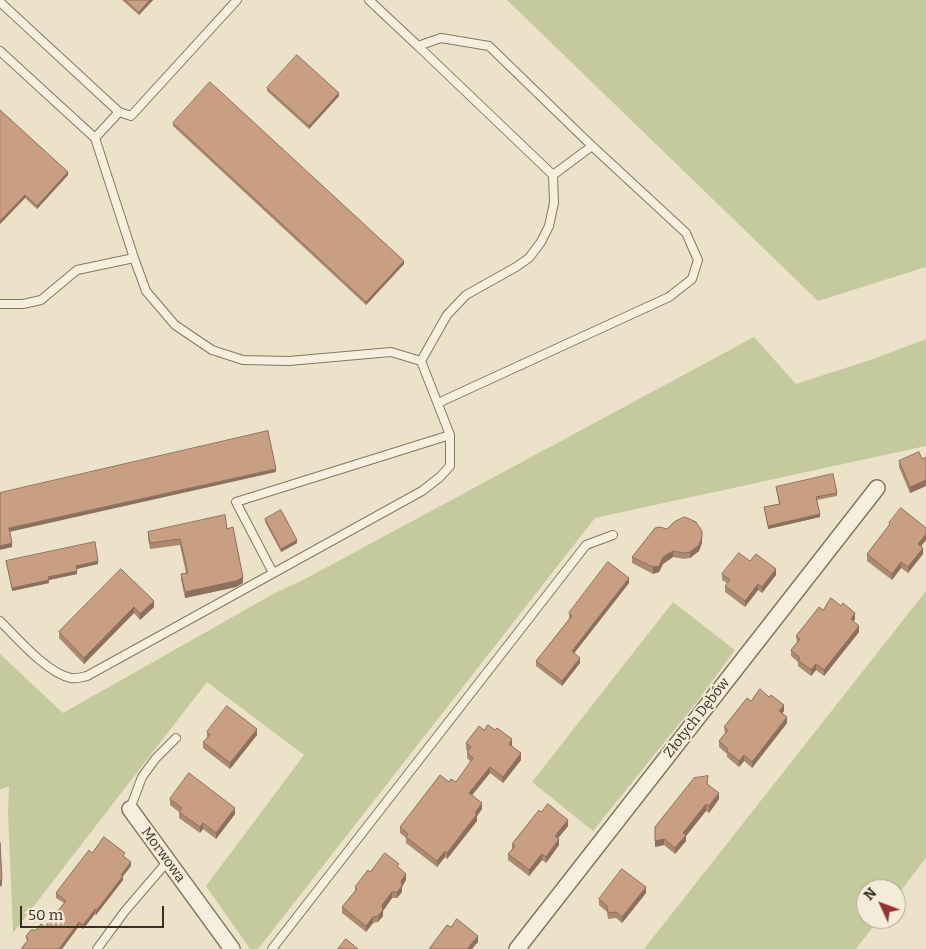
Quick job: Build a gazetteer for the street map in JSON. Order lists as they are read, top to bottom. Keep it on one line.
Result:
{"streets":{"street":["Złotych Dębów","Morwowa"]},"scale_bar":"50 m","north":"top left"}
